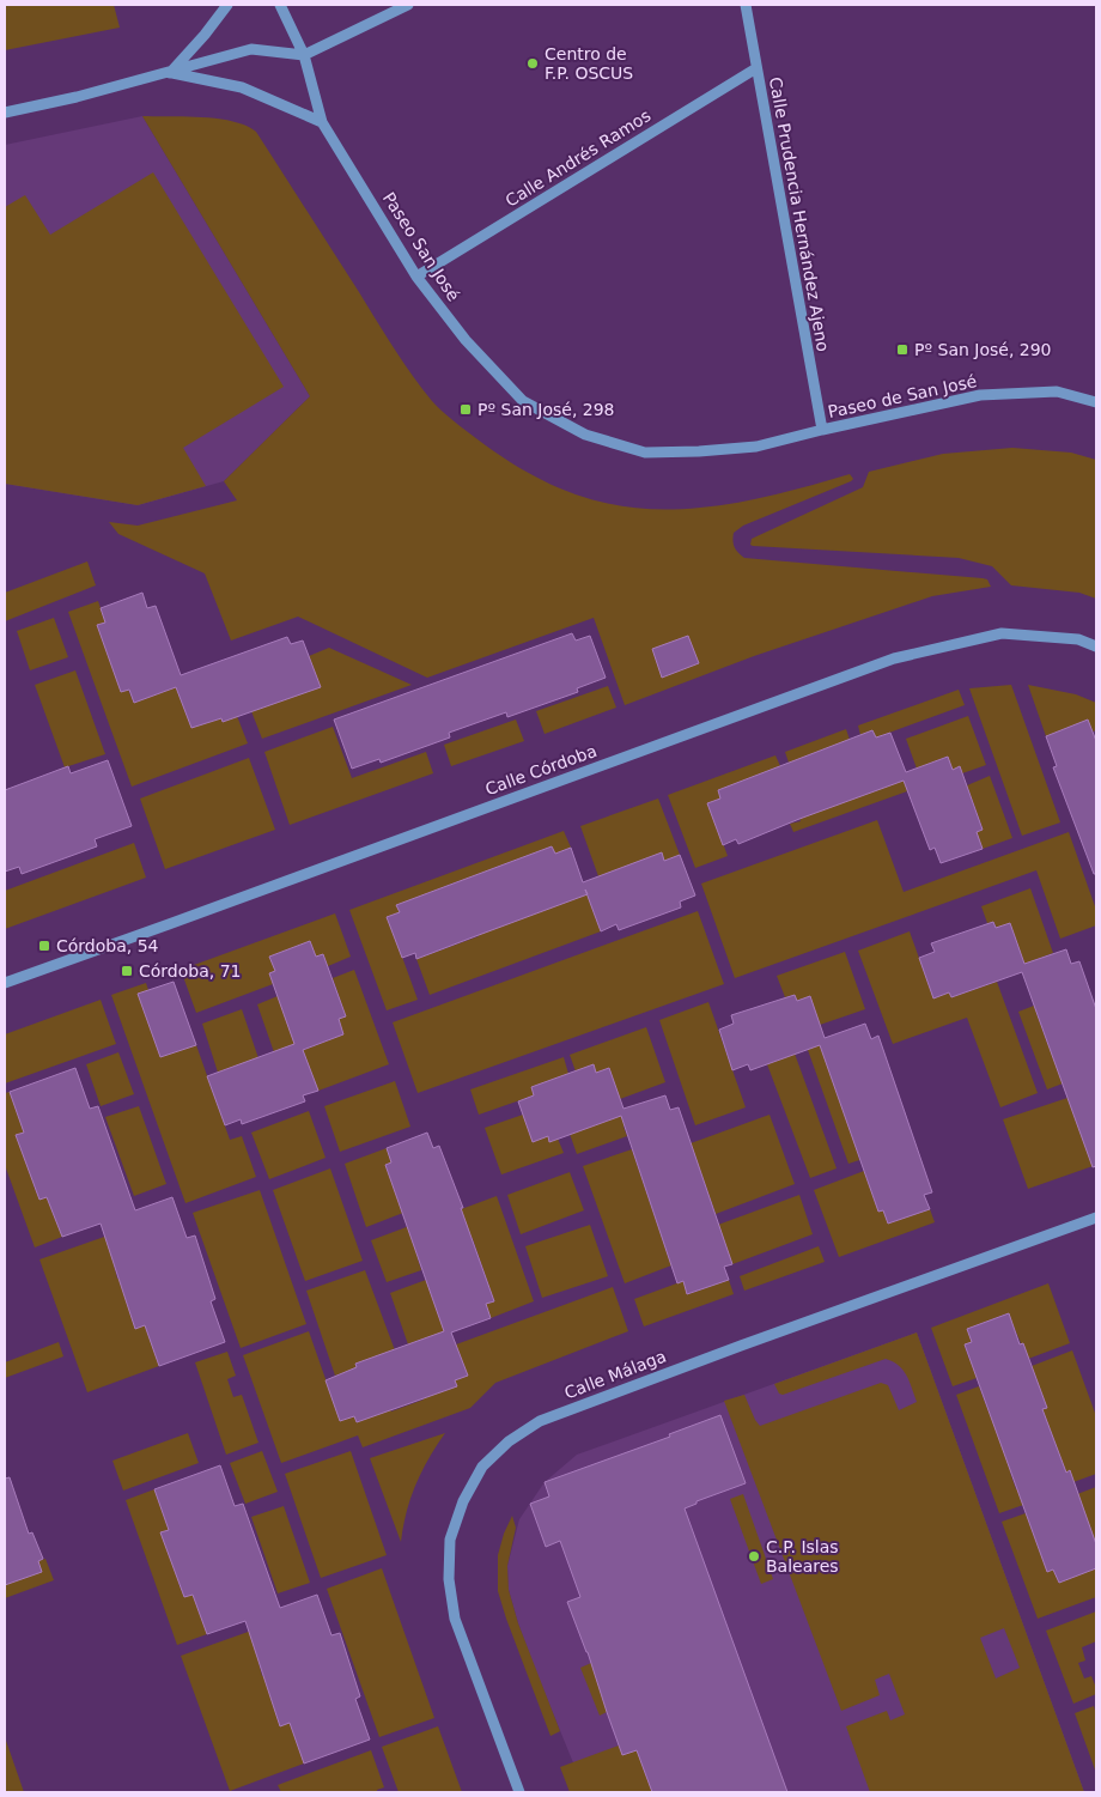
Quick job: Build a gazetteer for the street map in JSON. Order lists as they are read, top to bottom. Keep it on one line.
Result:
{"streets":{"street":["Calle Andrés Ramos","Calle Prudencia Hernández Ajeno","Paseo San José","Paseo de San José","Calle Córdoba","Calle Málaga"]},"crossings":[["Calle Andrés Ramos","Calle Prudencia Hernández Ajeno"],["Calle Andrés Ramos","Paseo San José"],["Calle Prudencia Hernández Ajeno","Paseo San José"],["Calle Prudencia Hernández Ajeno","Paseo de San José"],["Paseo San José","Paseo de San José"]],"places":{"other":["Centro de F.P. OSCUS","C.P. Islas Baleares"],"transit":["Pº San José, 290","Pº San José, 298","Córdoba, 54","Córdoba, 71"]}}
